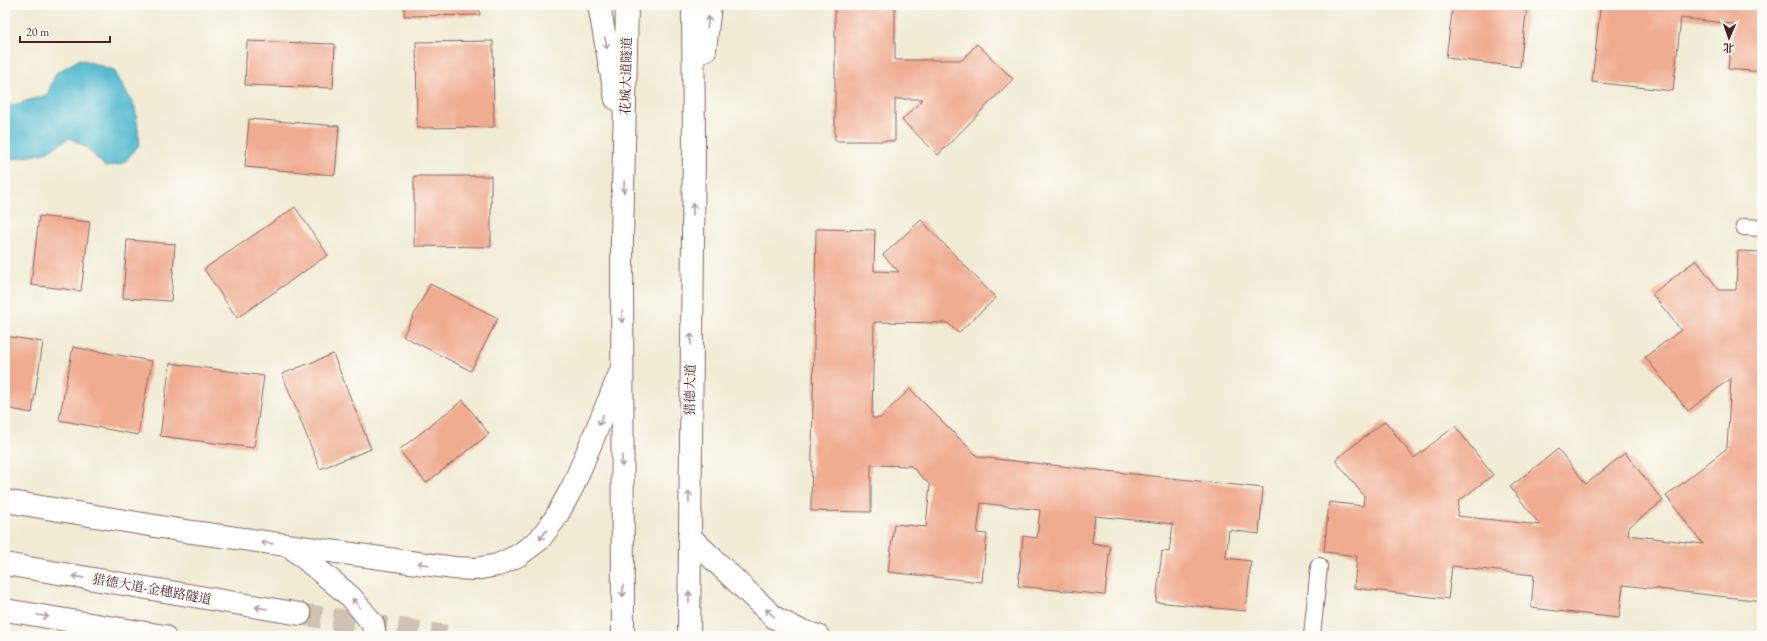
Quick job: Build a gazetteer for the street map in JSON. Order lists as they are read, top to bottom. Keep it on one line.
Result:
{"streets":{"main road":["花城大道隧道","猎德大道","猎德大道-金穗路隧道"]},"scale_bar":"20 m","north":"bottom"}
